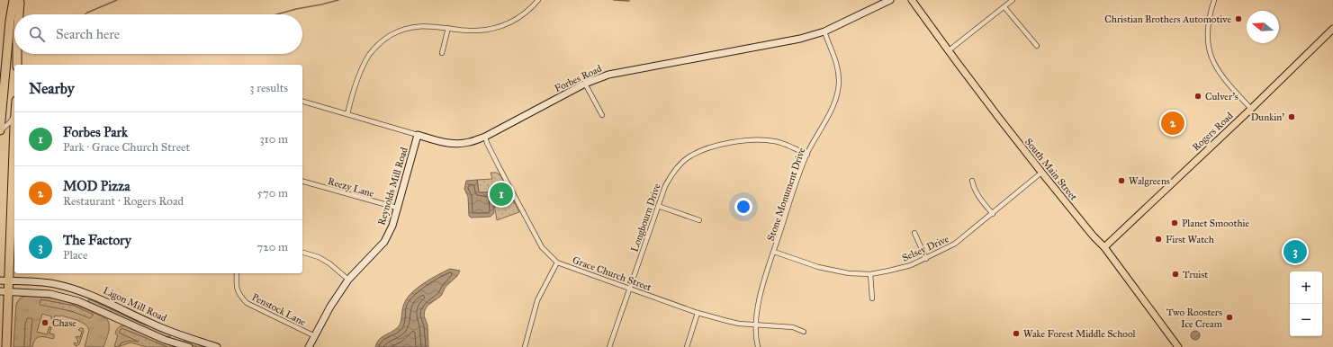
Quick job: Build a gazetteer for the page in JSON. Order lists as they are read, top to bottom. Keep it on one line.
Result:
{"streets":{"main road":["Rogers Road","South Main Street"],"street":["Forbes Road","Reynolds Mill Road","Reezy Lane","Stone Monument Drive","Longbourn Drive","Selsey Drive","Grace Church Street","Ligon Mill Road","Penstock Lane"]},"crossings":[["Forbes Road","Reynolds Mill Road"],["Forbes Road","Stone Monument Drive"],["Forbes Road","Grace Church Street"],["Rogers Road","South Main Street"],["South Main Street","Selsey Drive"],["Reynolds Mill Road","Reezy Lane"],["Reynolds Mill Road","Penstock Lane"],["Stone Monument Drive","Longbourn Drive"],["Stone Monument Drive","Selsey Drive"],["Stone Monument Drive","Grace Church Street"],["Longbourn Drive","Grace Church Street"]],"places":["Christian Brothers Automotive","Culver's","Dunkin'","Walgreens","Planet Smoothie","First Watch","Truist","Two Roosters Ice Cream","Chase","Wake Forest Middle School"],"north":"left","page":{"search":"Search here","heading":["Nearby","3 results"],"pins":["2","1","3"],"list":[{"mark":"1","name":"Forbes Park","note":"Park · Grace Church Street","value":"310 m"},{"mark":"2","name":"MOD Pizza","note":"Restaurant · Rogers Road","value":"570 m"},{"mark":"3","name":"The Factory","note":"Place","value":"720 m"}],"map_buttons":["+","−"]}}
